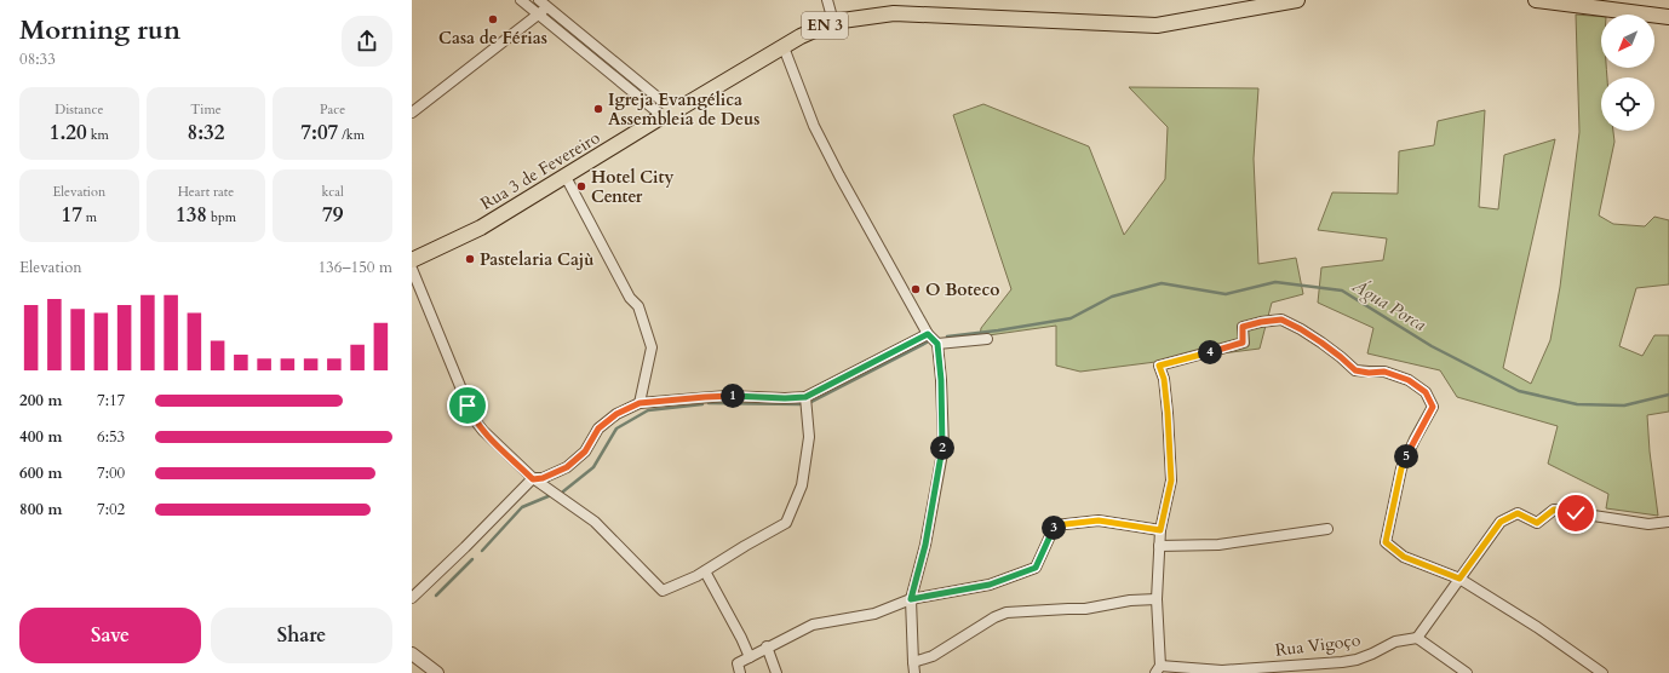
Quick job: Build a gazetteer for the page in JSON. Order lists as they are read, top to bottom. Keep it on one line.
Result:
{"streets":{"main road":["EN 3","Rua 3 de Fevereiro"],"street":["Rua Vigoço"]},"water":["Água Porca"],"places":["Casa de Férias","Igreja Evangélica Assembleia de Deus","Hotel City Center","Pastelaria Cajù","O Boteco"],"north":"bottom left","page":{"heading":["Morning run","08:33"],"stats":[["Distance","1.20 km"],["Time","8:32"],["Pace","7:07 /km"],["Elevation","17 m"],["Heart rate","138 bpm"],["kcal","79"]],"chart":["Elevation","136–150 m"],"pins":["4","1","2","5","3"],"list":[{"name":"200 m","note":"7:17"},{"name":"400 m","note":"6:53"},{"name":"600 m","note":"7:00"},{"name":"800 m","note":"7:02"}],"buttons":["Save","Share"]}}
